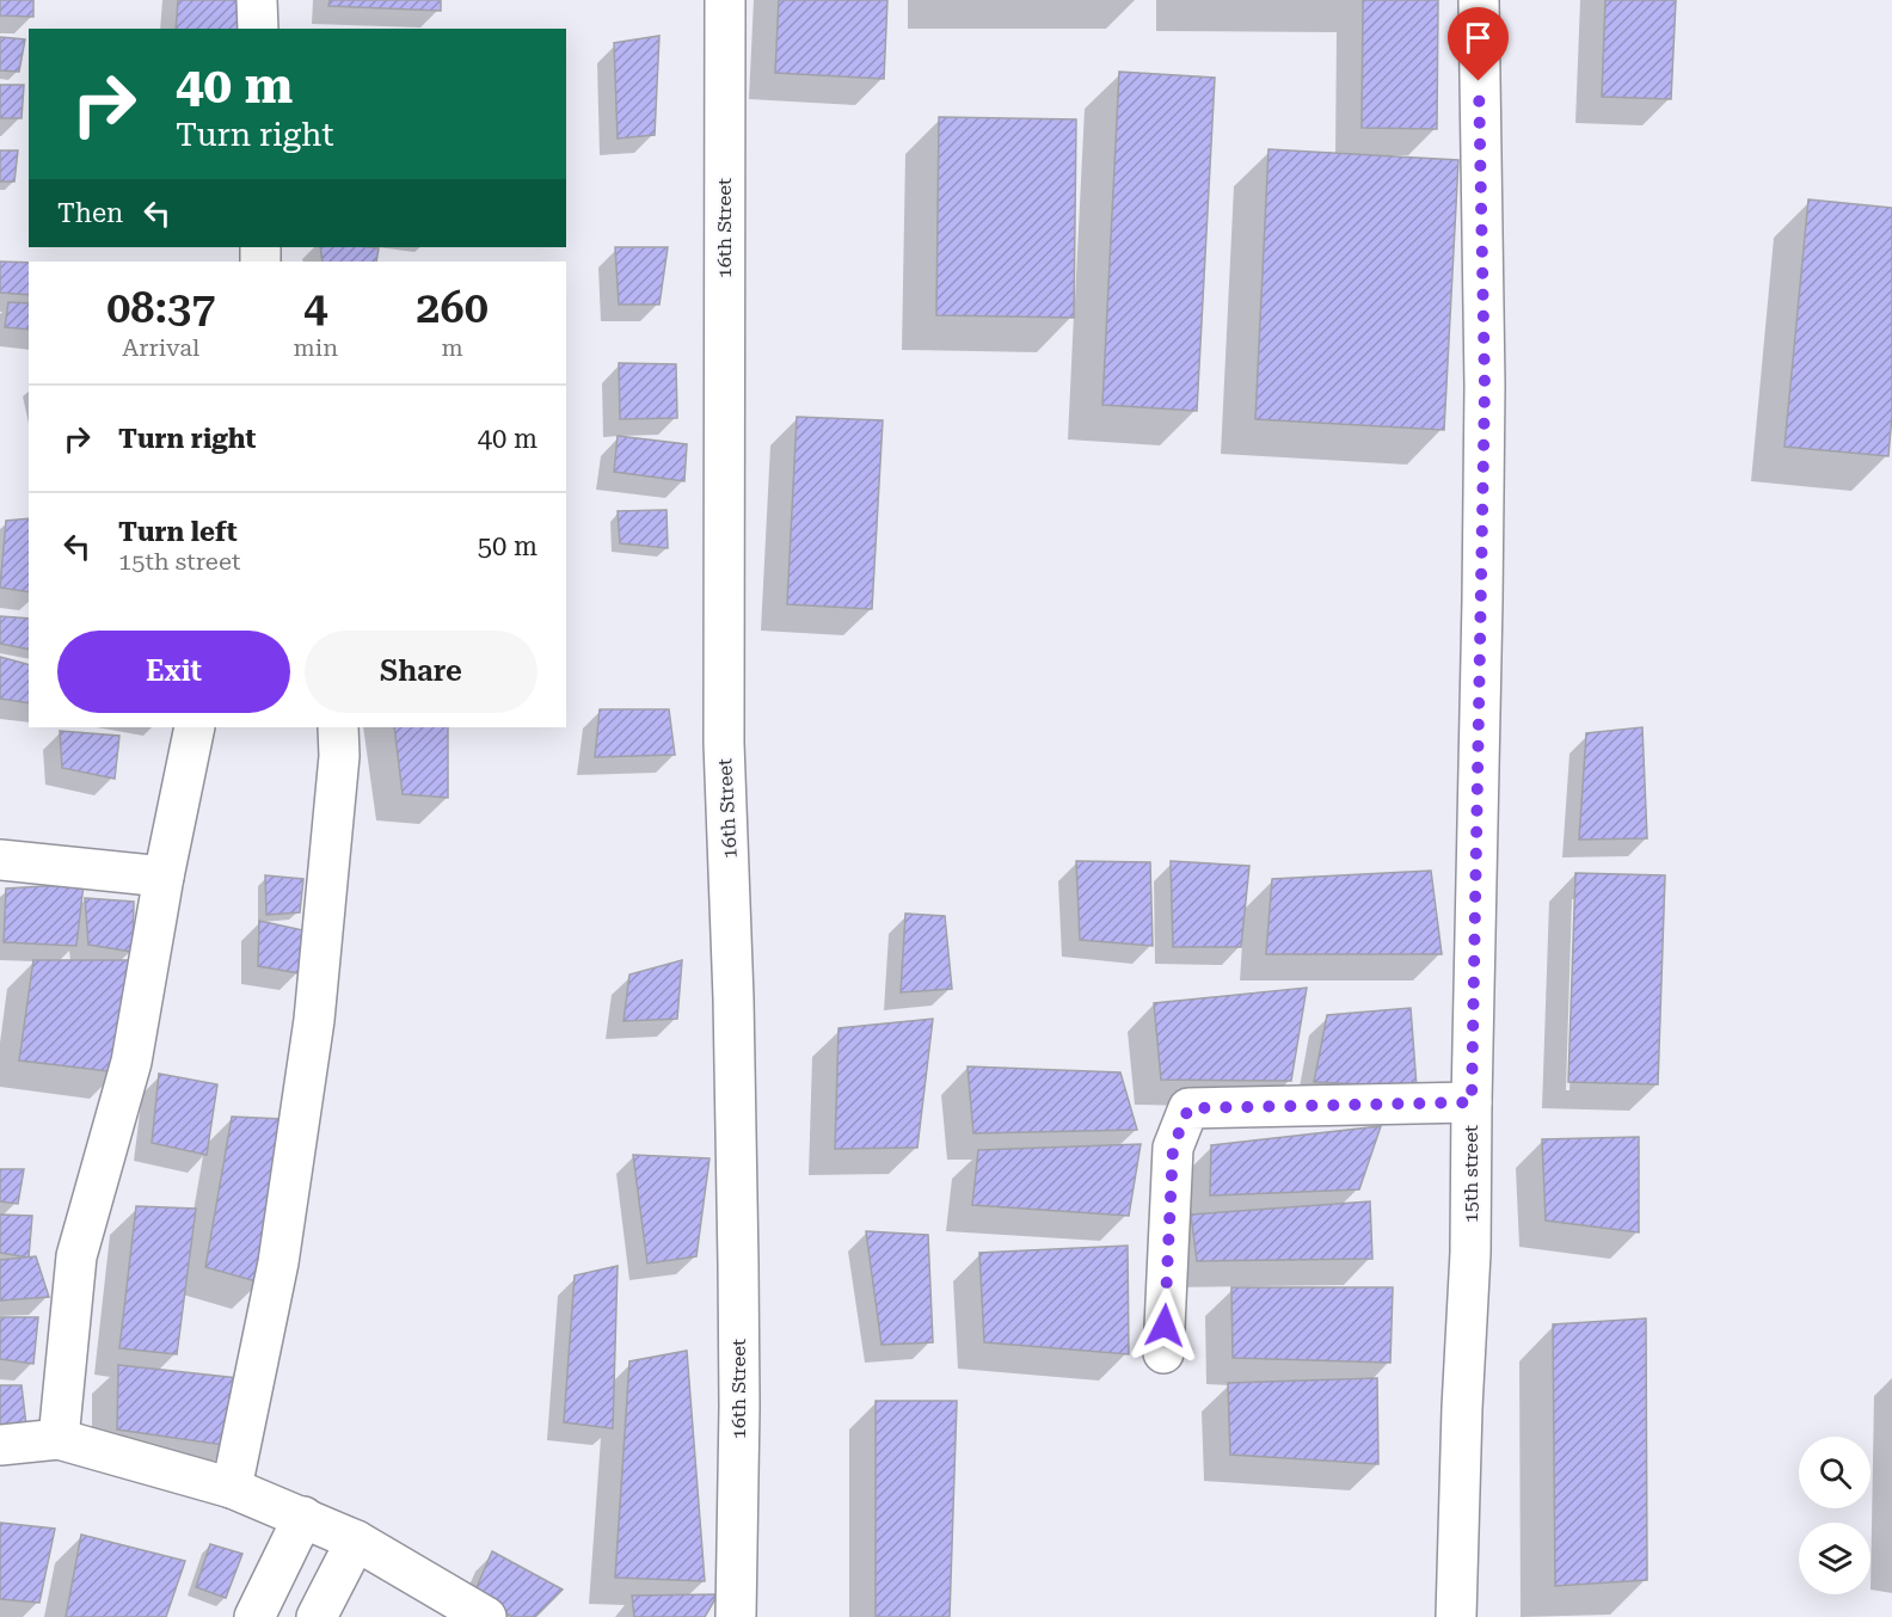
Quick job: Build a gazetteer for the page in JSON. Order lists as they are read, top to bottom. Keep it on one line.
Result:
{"streets":{"street":["16th Street","15th street"]},"page":{"turn":["40 m","Turn right"],"then":"Then","eta":["08:37","Arrival","4","min","260","m"],"list":[{"name":"Turn right","value":"40 m"},{"name":"Turn left","note":"15th street","value":"50 m"}],"buttons":["Exit","Share"]}}
